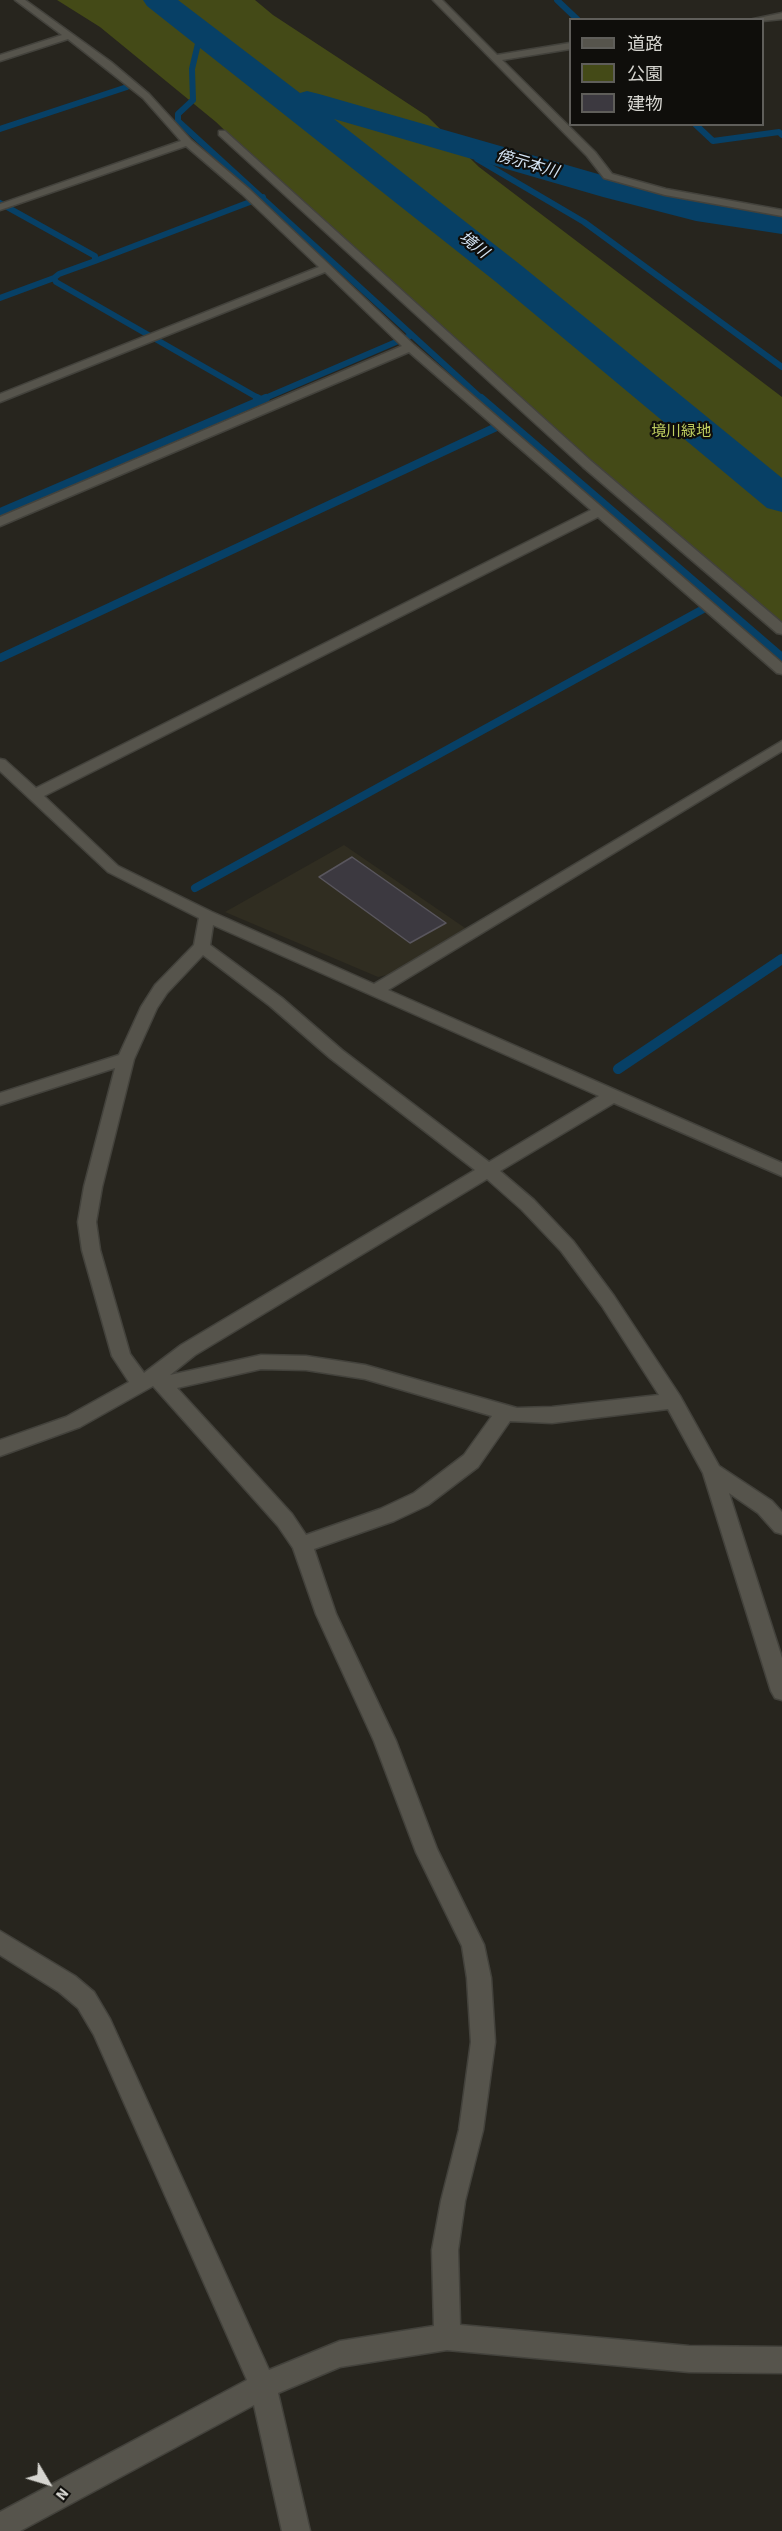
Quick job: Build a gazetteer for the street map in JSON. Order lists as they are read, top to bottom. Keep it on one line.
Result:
{"water":["傍示本川","境川"],"parks":["境川緑地"],"legend":["道路","公園","建物"],"north":"bottom right"}
